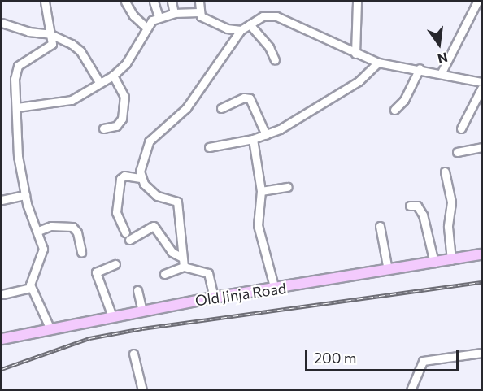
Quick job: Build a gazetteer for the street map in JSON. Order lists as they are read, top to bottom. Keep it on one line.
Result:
{"streets":{"main road":["Old Jinja Road"]},"scale_bar":"200 m","north":"bottom"}
